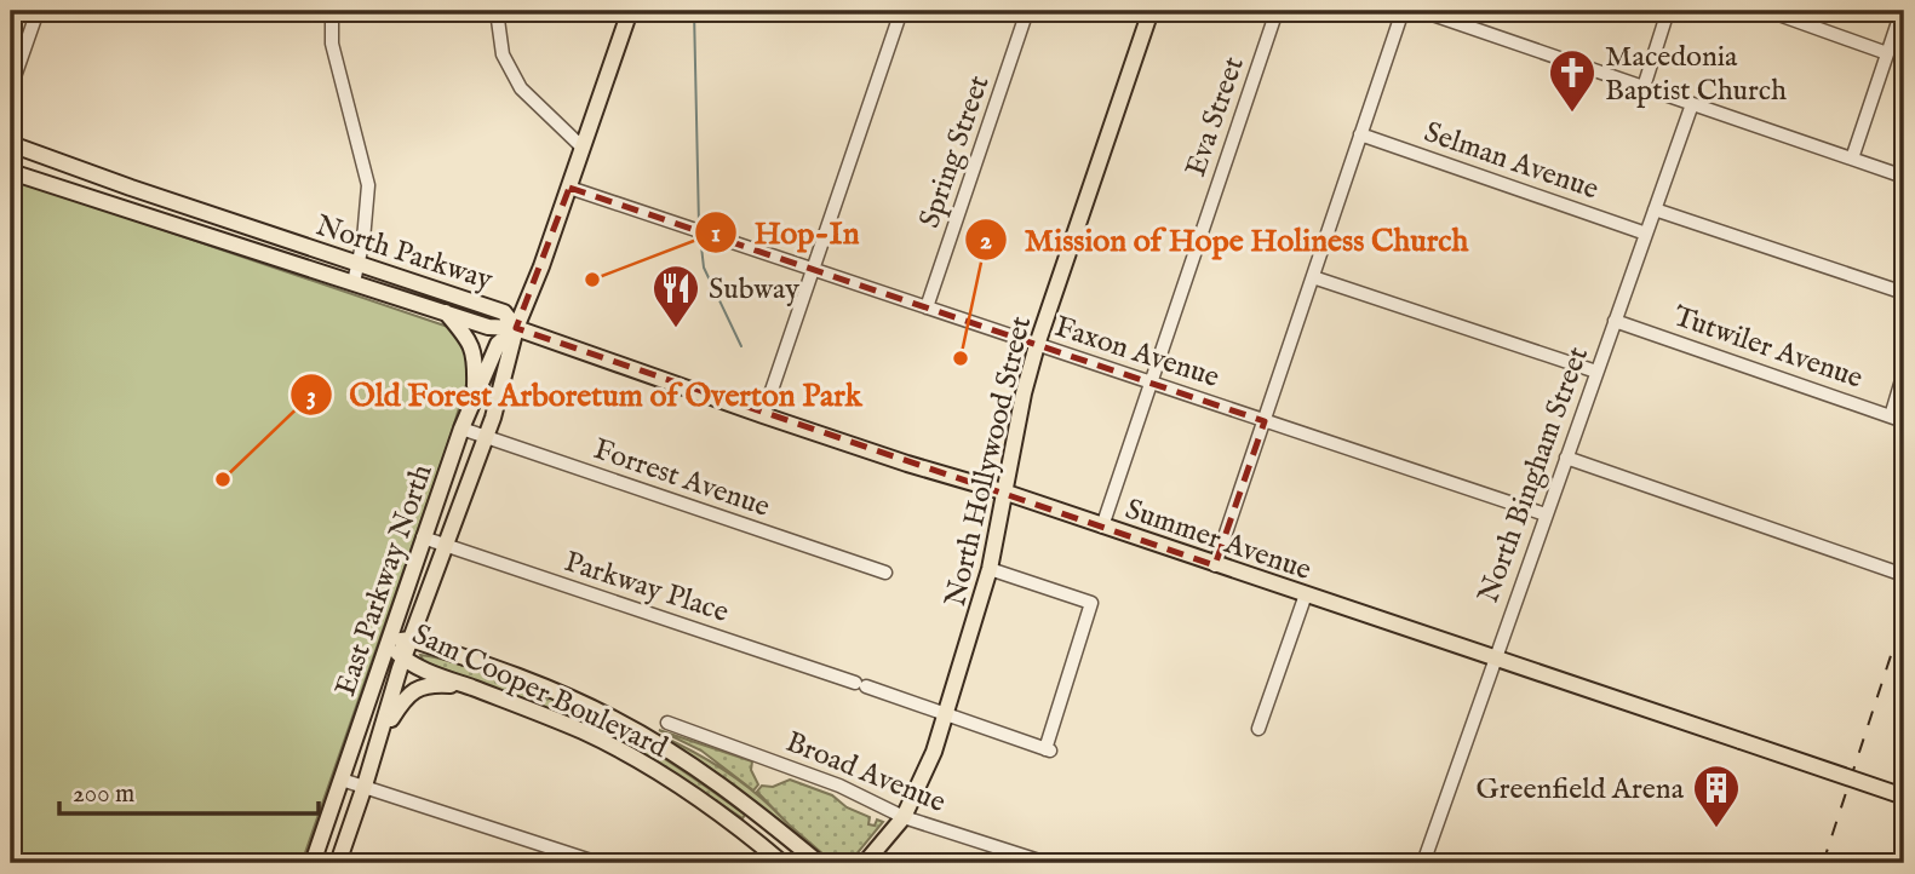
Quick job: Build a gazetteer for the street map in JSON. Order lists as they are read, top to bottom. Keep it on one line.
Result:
{"streets":{"main road":["North Parkway","North Hollywood Street","Summer Avenue","East Parkway North","Sam Cooper Boulevard"],"street":["Eva Street","Spring Street","Selman Avenue","Tutwiler Avenue","Faxon Avenue","North Bingham Street","Forrest Avenue","Parkway Place","Broad Avenue"]},"crossings":[["Eva Street","Faxon Avenue"],["Eva Street","Summer Avenue"],["Spring Street","Faxon Avenue"],["Selman Avenue","North Bingham Street"],["North Parkway","Summer Avenue"],["North Parkway","East Parkway North"],["Tutwiler Avenue","North Bingham Street"],["Faxon Avenue","North Hollywood Street"],["Faxon Avenue","North Bingham Street"],["North Hollywood Street","Summer Avenue"],["North Hollywood Street","Parkway Place"],["North Hollywood Street","Broad Avenue"],["North Bingham Street","Summer Avenue"],["Forrest Avenue","East Parkway North"],["Summer Avenue","East Parkway North"],["East Parkway North","Parkway Place"],["East Parkway North","Sam Cooper Boulevard"]],"places":{"church":["Macedonia Baptist Church"],"other":["Hop-In","Mission of Hope Holiness Church","Old Forest Arboretum of Overton Park"],"restaurant":["Subway"],"building":["Greenfield Arena"]},"scale_bar":"200 m"}
